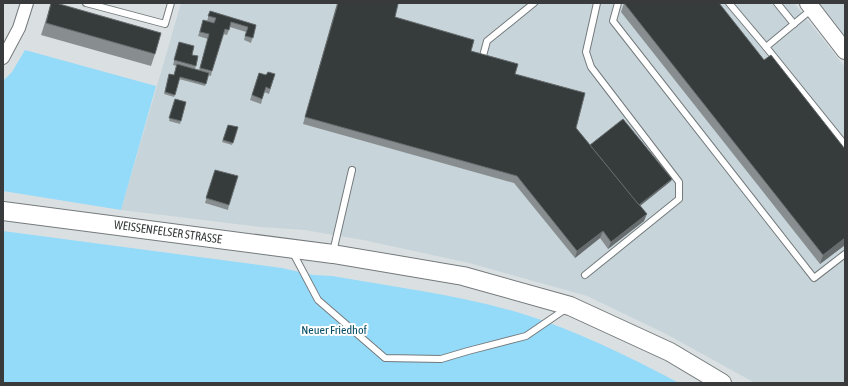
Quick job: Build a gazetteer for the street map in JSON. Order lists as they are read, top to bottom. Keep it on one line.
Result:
{"streets":{"main road":["WEISSENFELSER STRASSE"]},"parks":["Neuer Friedhof"]}
